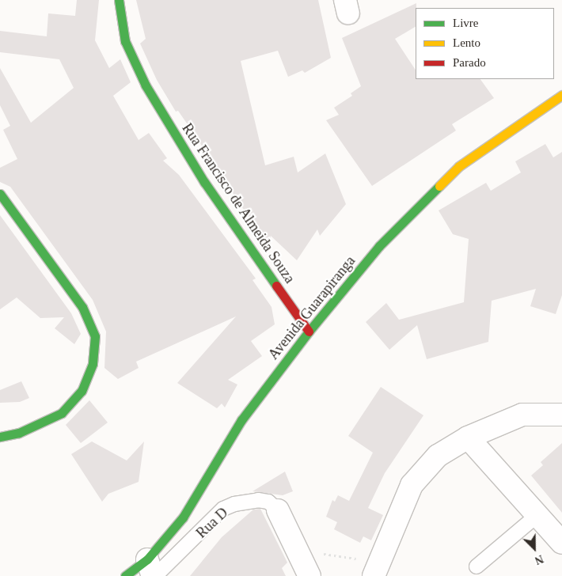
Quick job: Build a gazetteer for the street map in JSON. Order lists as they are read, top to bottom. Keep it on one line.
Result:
{"streets":{"street":["Rua Francisco de Almeida Souza","Avenida Guarapiranga","Rua D"]},"crossings":[["Rua Francisco de Almeida Souza","Avenida Guarapiranga"],["Avenida Guarapiranga","Rua D"]],"legend":["Livre","Lento","Parado"],"north":"bottom right"}
